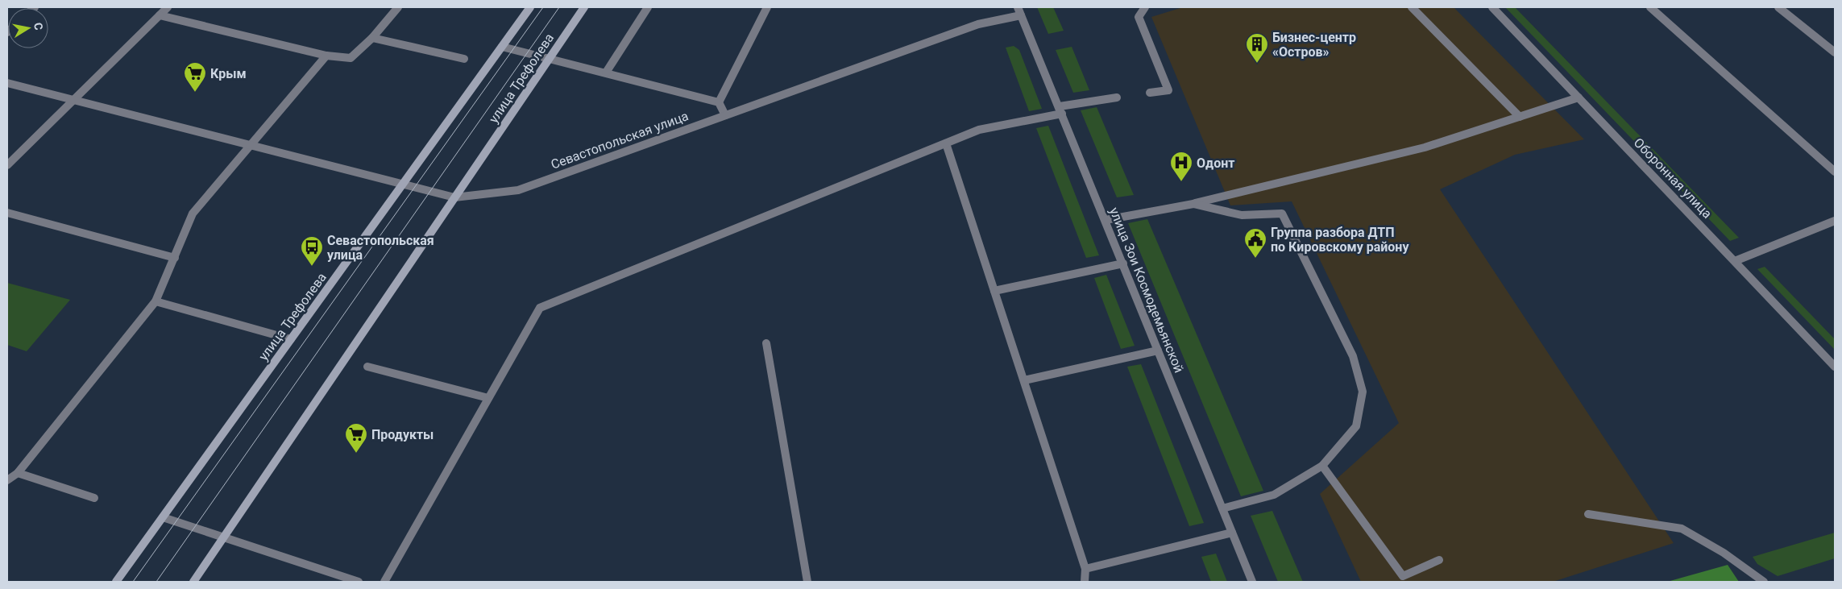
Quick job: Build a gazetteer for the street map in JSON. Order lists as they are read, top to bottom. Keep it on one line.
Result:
{"streets":{"main road":["улица Трефолева"],"street":["Севастопольская улица","Оборонная улица","улица Зои Космодемьянской"]},"crossings":[["улица Трефолева","Севастопольская улица"],["Севастопольская улица","улица Зои Космодемьянской"]],"places":{"building":["Бизнес-центр «Остров»"],"supermarket":["Крым","Продукты"],"hospital":["Одонт"],"public building":["Группа разбора ДТП по Кировскому району"],"bus stop":["Севастопольская улица"]},"north":"right"}
